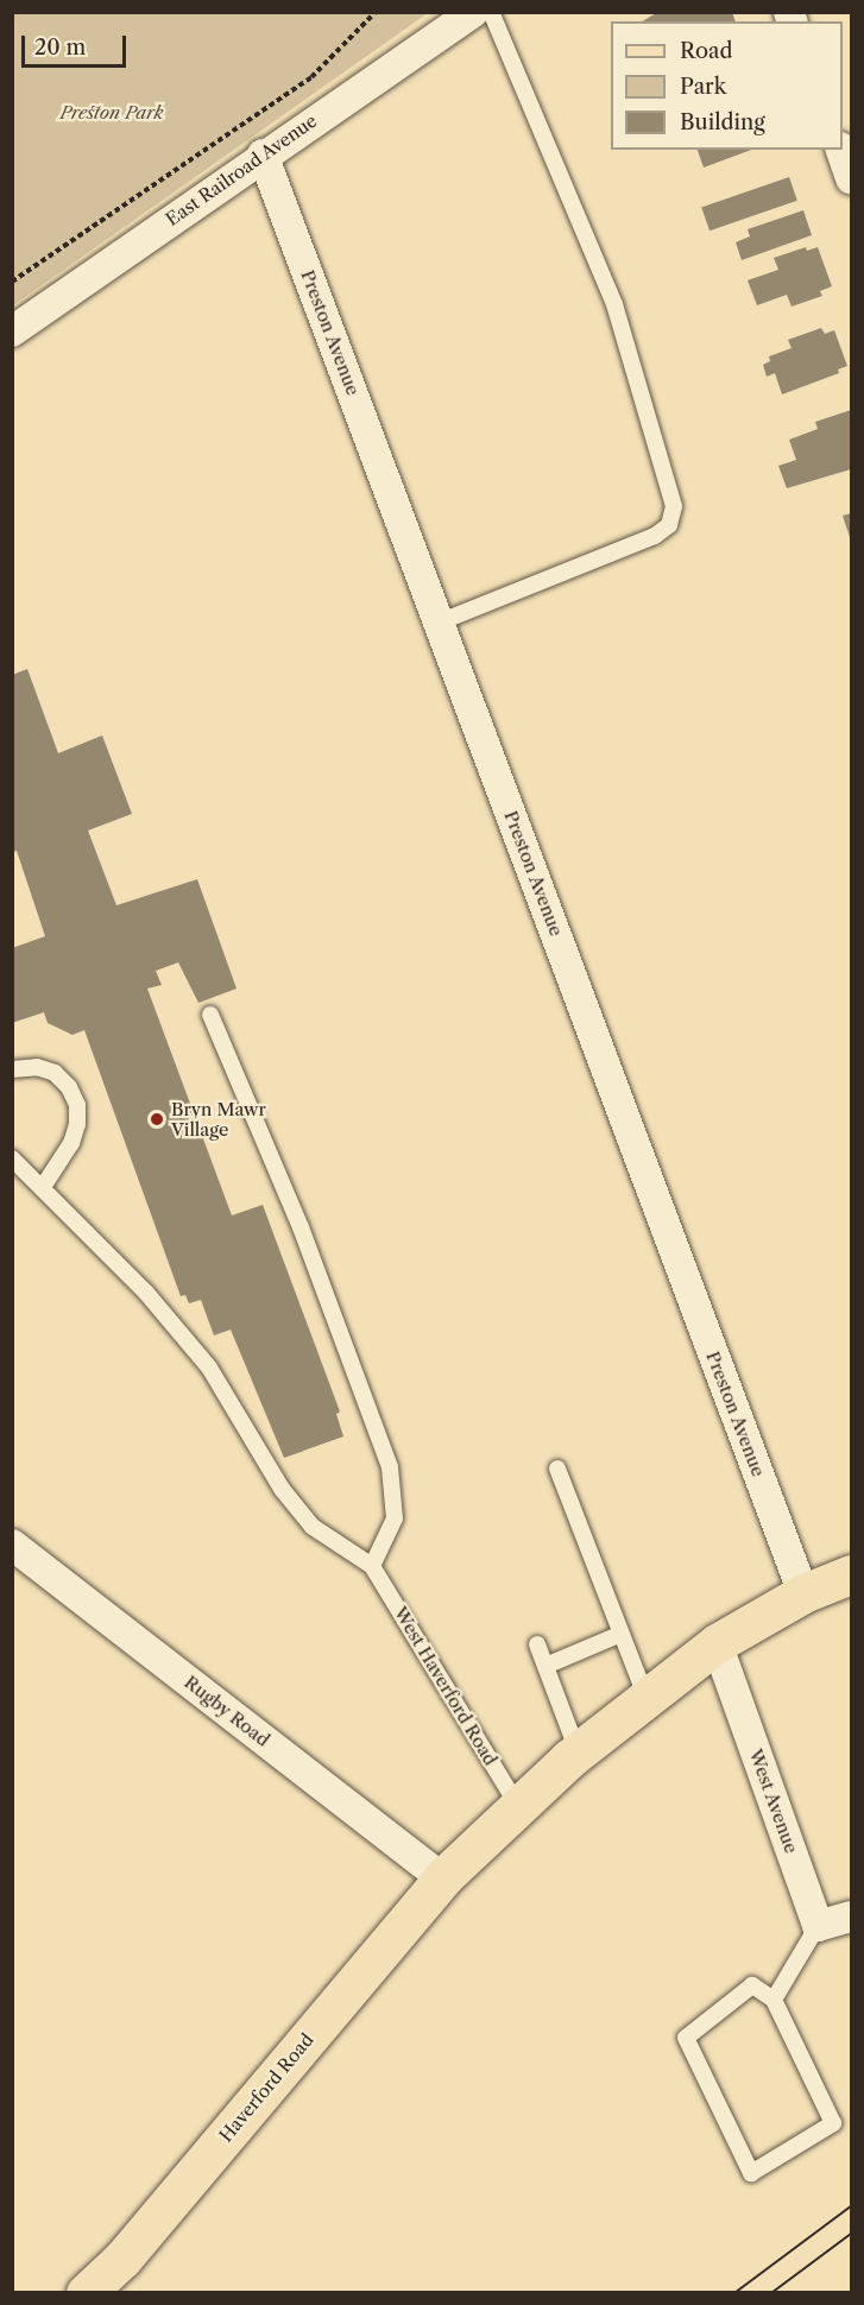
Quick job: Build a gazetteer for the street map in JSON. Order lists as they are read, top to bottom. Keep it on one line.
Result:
{"streets":{"main road":["Haverford Road"],"street":["East Railroad Avenue","Preston Avenue","Rugby Road","West Avenue"],"lane":["West Haverford Road"]},"crossings":[["East Railroad Avenue","Preston Avenue"],["Rugby Road","Haverford Road"]],"parks":["Preston Park"],"places":["Bryn Mawr Village"],"legend":["Road","Park","Building"],"scale_bar":"20 m"}
